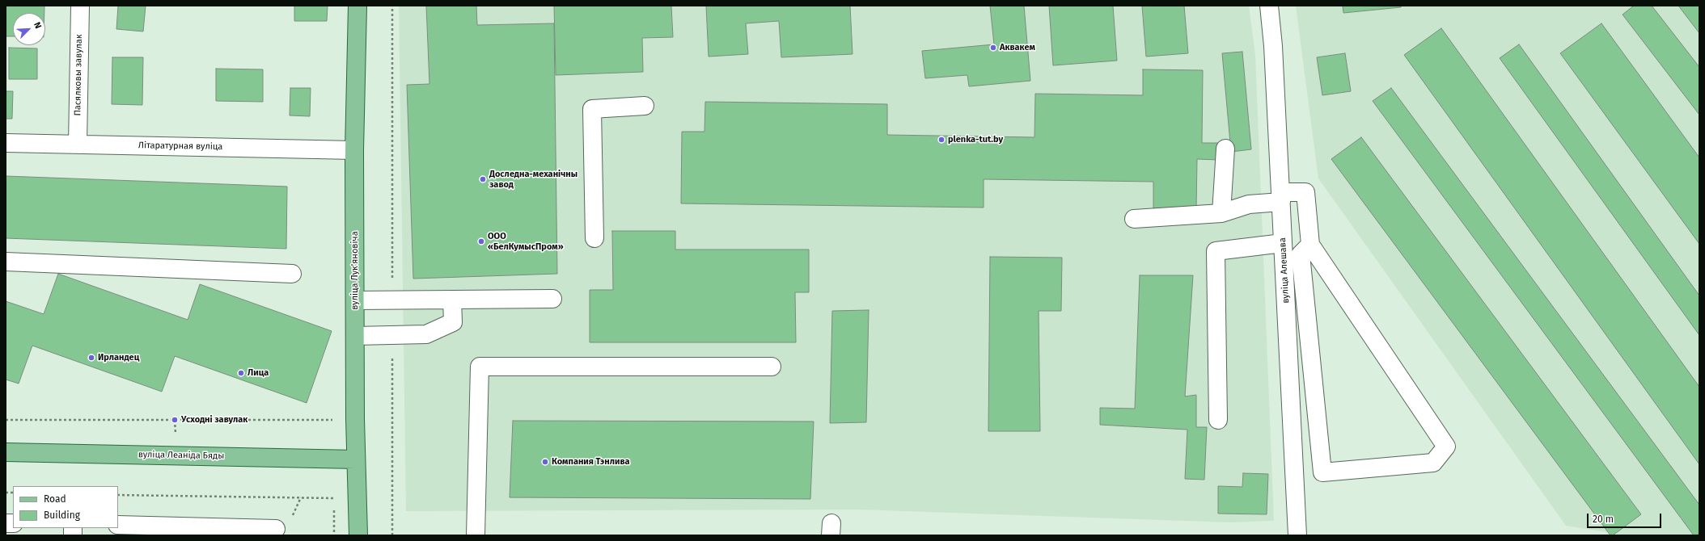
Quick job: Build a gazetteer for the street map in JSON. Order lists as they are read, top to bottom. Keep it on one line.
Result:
{"streets":{"main road":["вуліца Лукʼяновіча","вуліца Леаніда Бяды"],"street":["Пасялковы завулак","Літаратурная вуліца","вуліца Алешава"]},"crossings":[["Пасялковы завулак","Літаратурная вуліца"],["Літаратурная вуліца","вуліца Лукʼяновіча"],["вуліца Лукʼяновіча","вуліца Леаніда Бяды"]],"places":["Аквакем","plenka-tut.by","Доследна-механічны завод","ООО «БелКумысПром»","Ирландец","Лица","Усходні завулак","Компания Тэнлива"],"legend":["Road","Building"],"scale_bar":"20 m","north":"top right"}
